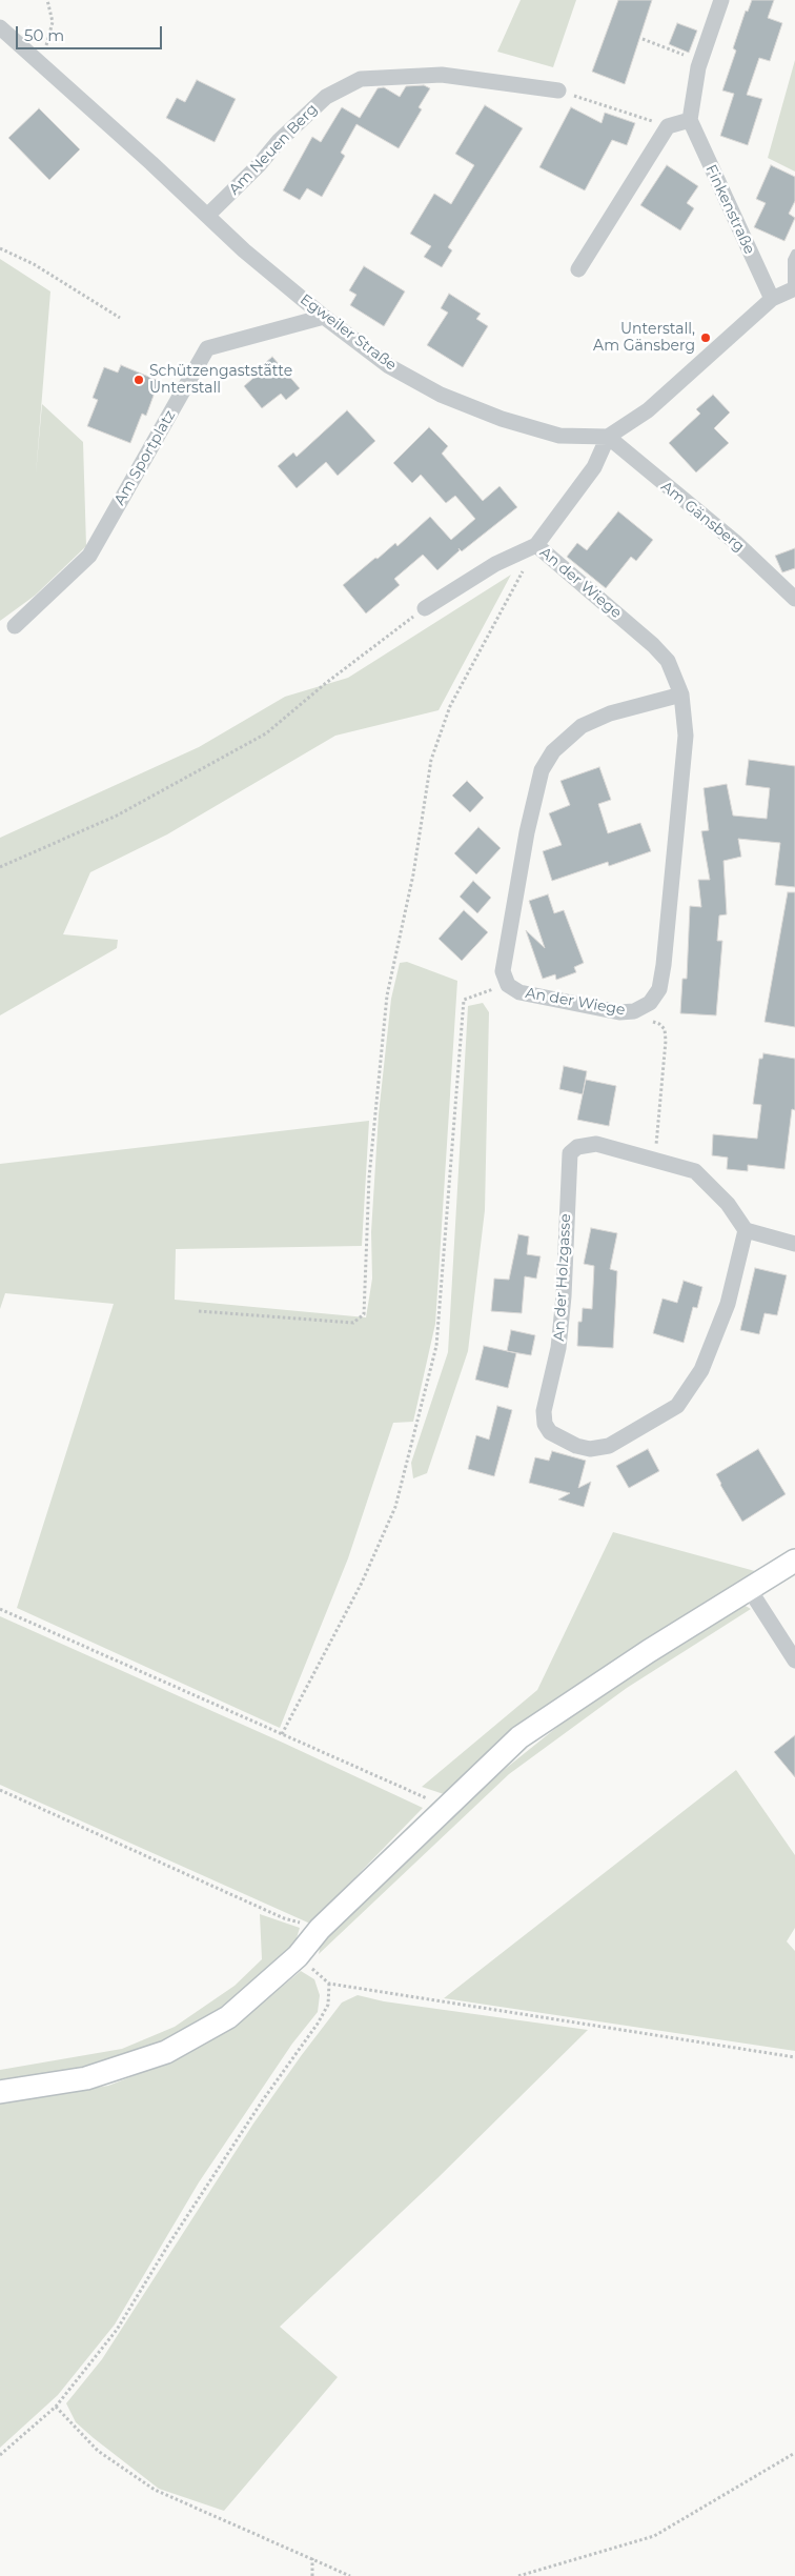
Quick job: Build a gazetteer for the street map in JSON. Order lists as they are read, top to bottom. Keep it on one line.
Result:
{"streets":{"street":["Am Neuen Berg","Finkenstraße","Egweiler Straße","Am Sportplatz","Am Gänsberg","An der Wiege","An der Holzgasse"]},"crossings":[["Am Neuen Berg","Egweiler Straße"],["Egweiler Straße","Am Sportplatz"],["Egweiler Straße","Am Gänsberg"],["Egweiler Straße","An der Wiege"],["Am Gänsberg","An der Wiege"]],"places":["Unterstall, Am Gänsberg","Schützengaststätte Unterstall"],"scale_bar":"50 m"}
